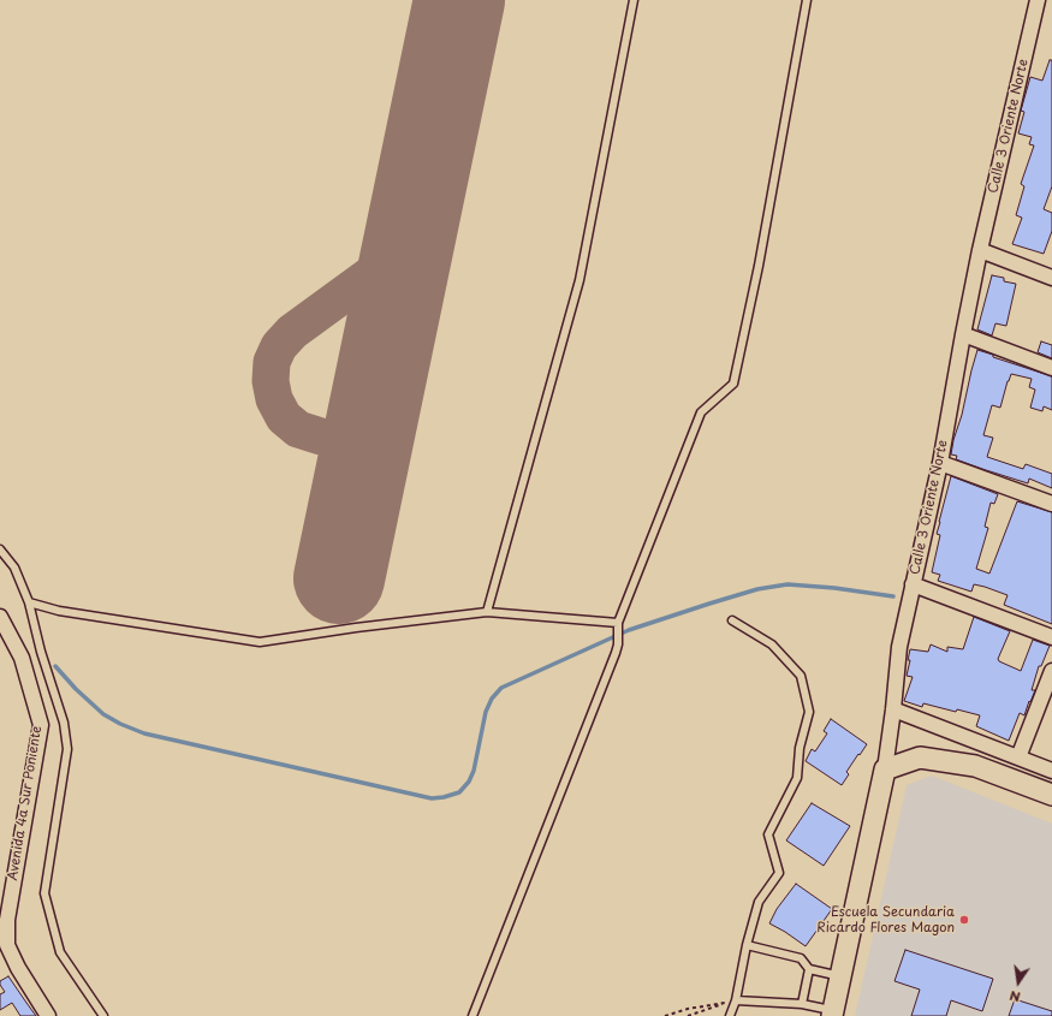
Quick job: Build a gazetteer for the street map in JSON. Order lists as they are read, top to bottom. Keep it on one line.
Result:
{"streets":{"street":["Calle 3 Oriente Norte","Avenida 4a Sur Poniente"]},"places":["Escuela Secundaria Ricardo Flores Magon"],"north":"bottom"}
